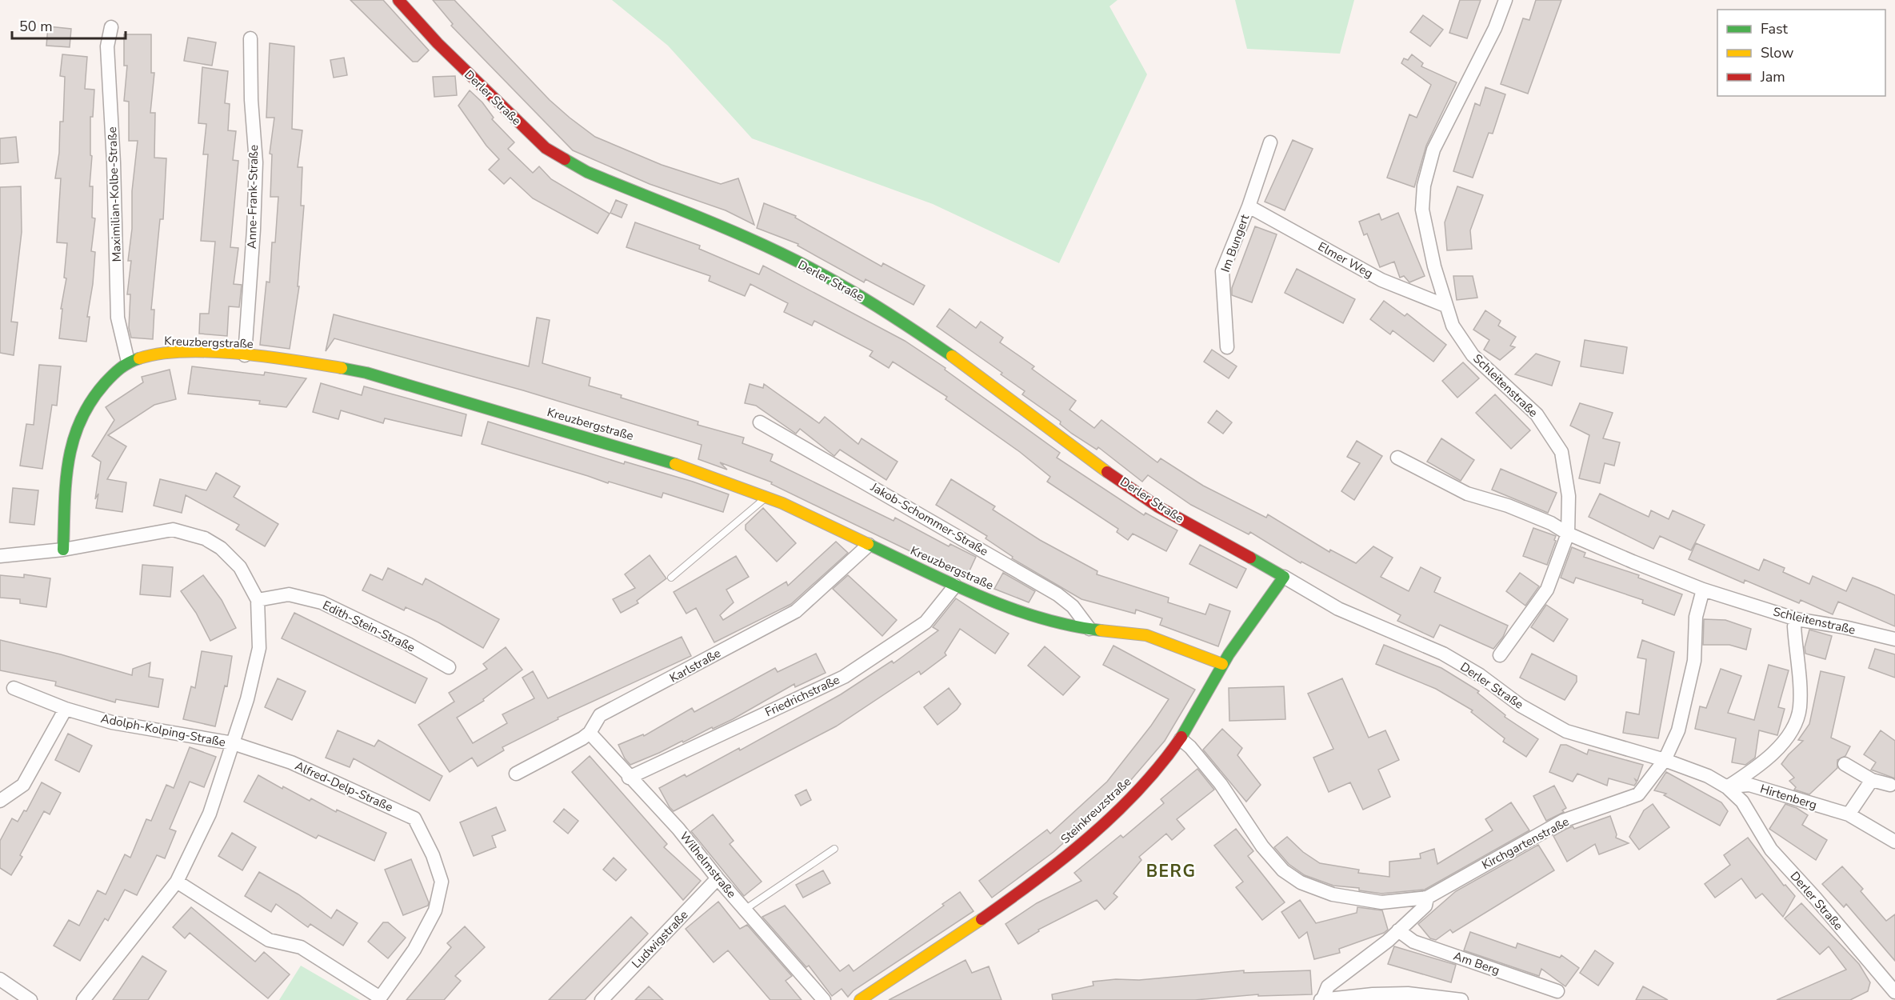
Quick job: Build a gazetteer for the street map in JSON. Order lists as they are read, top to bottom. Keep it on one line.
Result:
{"streets":{"street":["Derler Straße","Maximilian-Kolbe-Straße","Anne-Frank-Straße","Im Bungert","Elmer Weg","Kreuzbergstraße","Schleitenstraße","Jakob-Schommer-Straße","Edith-Stein-Straße","Karlstraße","Friedrichstraße","Adolph-Kolping-Straße","Alfred-Delp-Straße","Hirtenberg","Steinkreuzstraße","Kirchgartenstraße","Wilhelmstraße","Ludwigstraße","Am Berg"]},"crossings":[["Derler Straße","Hirtenberg"],["Derler Straße","Steinkreuzstraße"],["Derler Straße","Kirchgartenstraße"],["Maximilian-Kolbe-Straße","Kreuzbergstraße"],["Anne-Frank-Straße","Kreuzbergstraße"],["Im Bungert","Elmer Weg"],["Elmer Weg","Schleitenstraße"],["Kreuzbergstraße","Jakob-Schommer-Straße"],["Kreuzbergstraße","Karlstraße"],["Kreuzbergstraße","Friedrichstraße"],["Kreuzbergstraße","Steinkreuzstraße"],["Schleitenstraße","Kirchgartenstraße"],["Karlstraße","Wilhelmstraße"],["Friedrichstraße","Wilhelmstraße"],["Adolph-Kolping-Straße","Alfred-Delp-Straße"],["Steinkreuzstraße","Kirchgartenstraße"],["Kirchgartenstraße","Am Berg"],["Wilhelmstraße","Ludwigstraße"]],"districts":["BERG"],"legend":["Fast","Slow","Jam"],"scale_bar":"50 m"}
